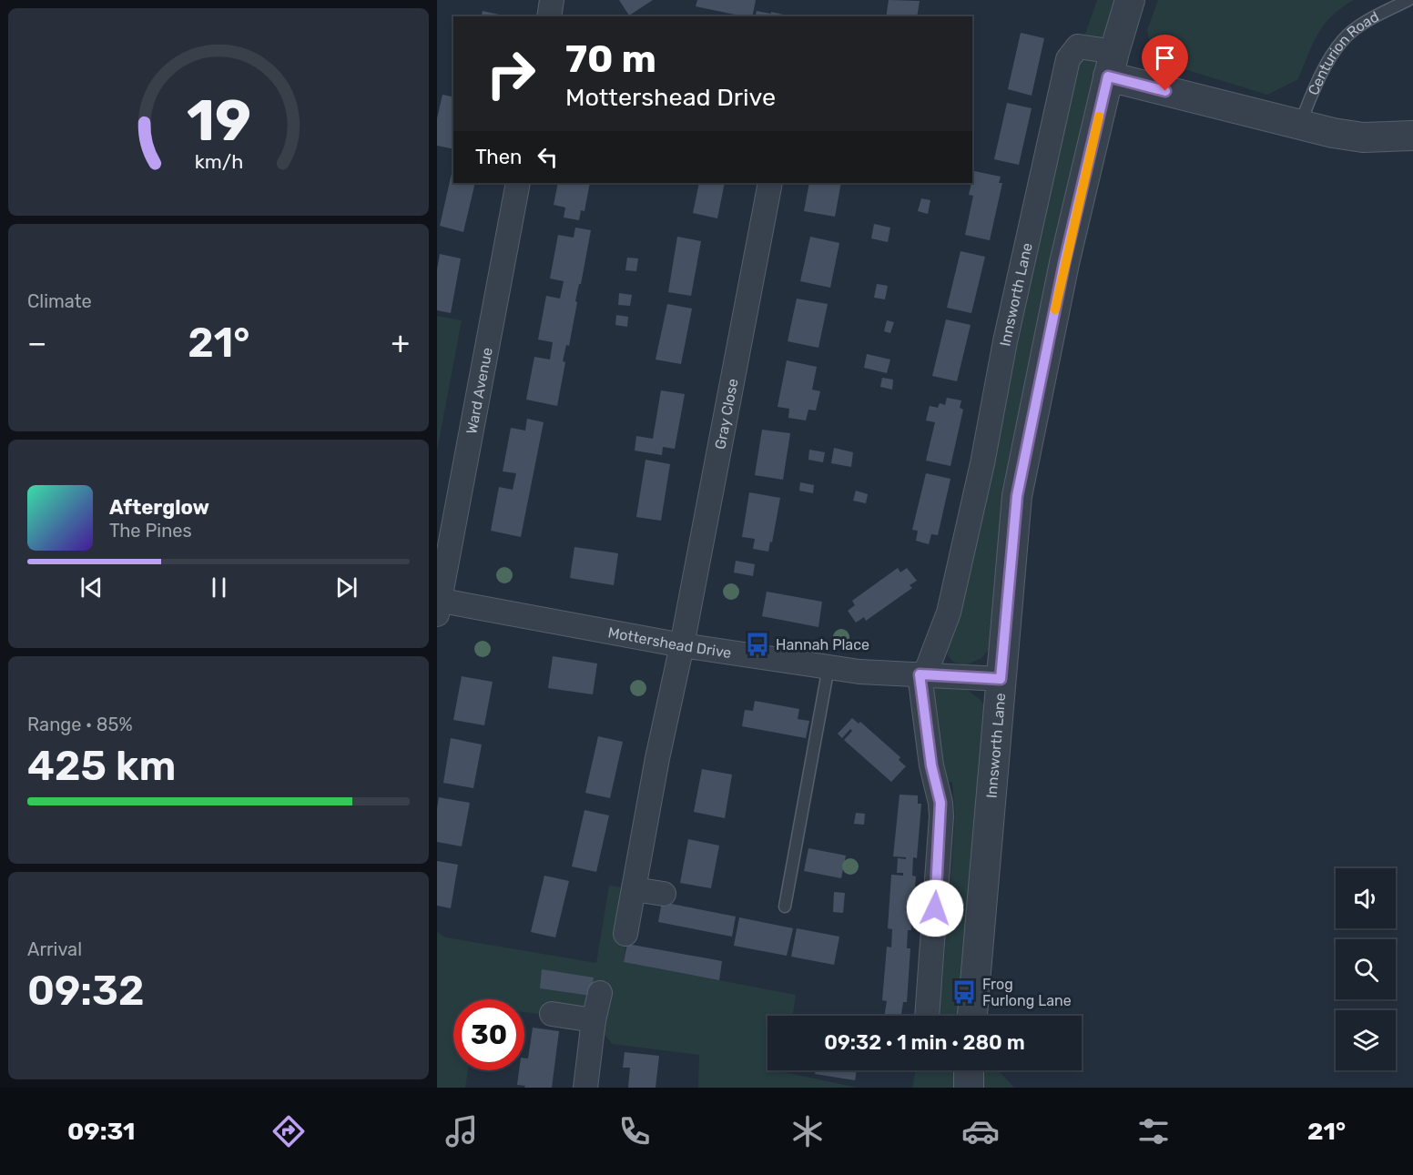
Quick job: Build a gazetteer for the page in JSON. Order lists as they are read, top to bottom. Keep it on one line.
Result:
{"streets":{"street":["Innsworth Lane","Ward Avenue","Gray Close","Mottershead Drive"],"lane":["Centurion Road"]},"crossings":[["Innsworth Lane","Mottershead Drive"],["Ward Avenue","Mottershead Drive"],["Gray Close","Mottershead Drive"]],"places":{"bus stop":["Hannah Place","Frog Furlong Lane"]},"page":{"turn":["70 m","Mottershead Drive"],"then":"Then","tile":["Climate",["Range · 85%","425 km"],["Arrival","09:32"]],"heat":["−","21°","+"],"song":["Afterglow","The Pines"],"limit":"30","trip":"09:32 · 1 min · 280 m","tabs":["09:31","21°"],"gauge":["19","km/h"]}}
